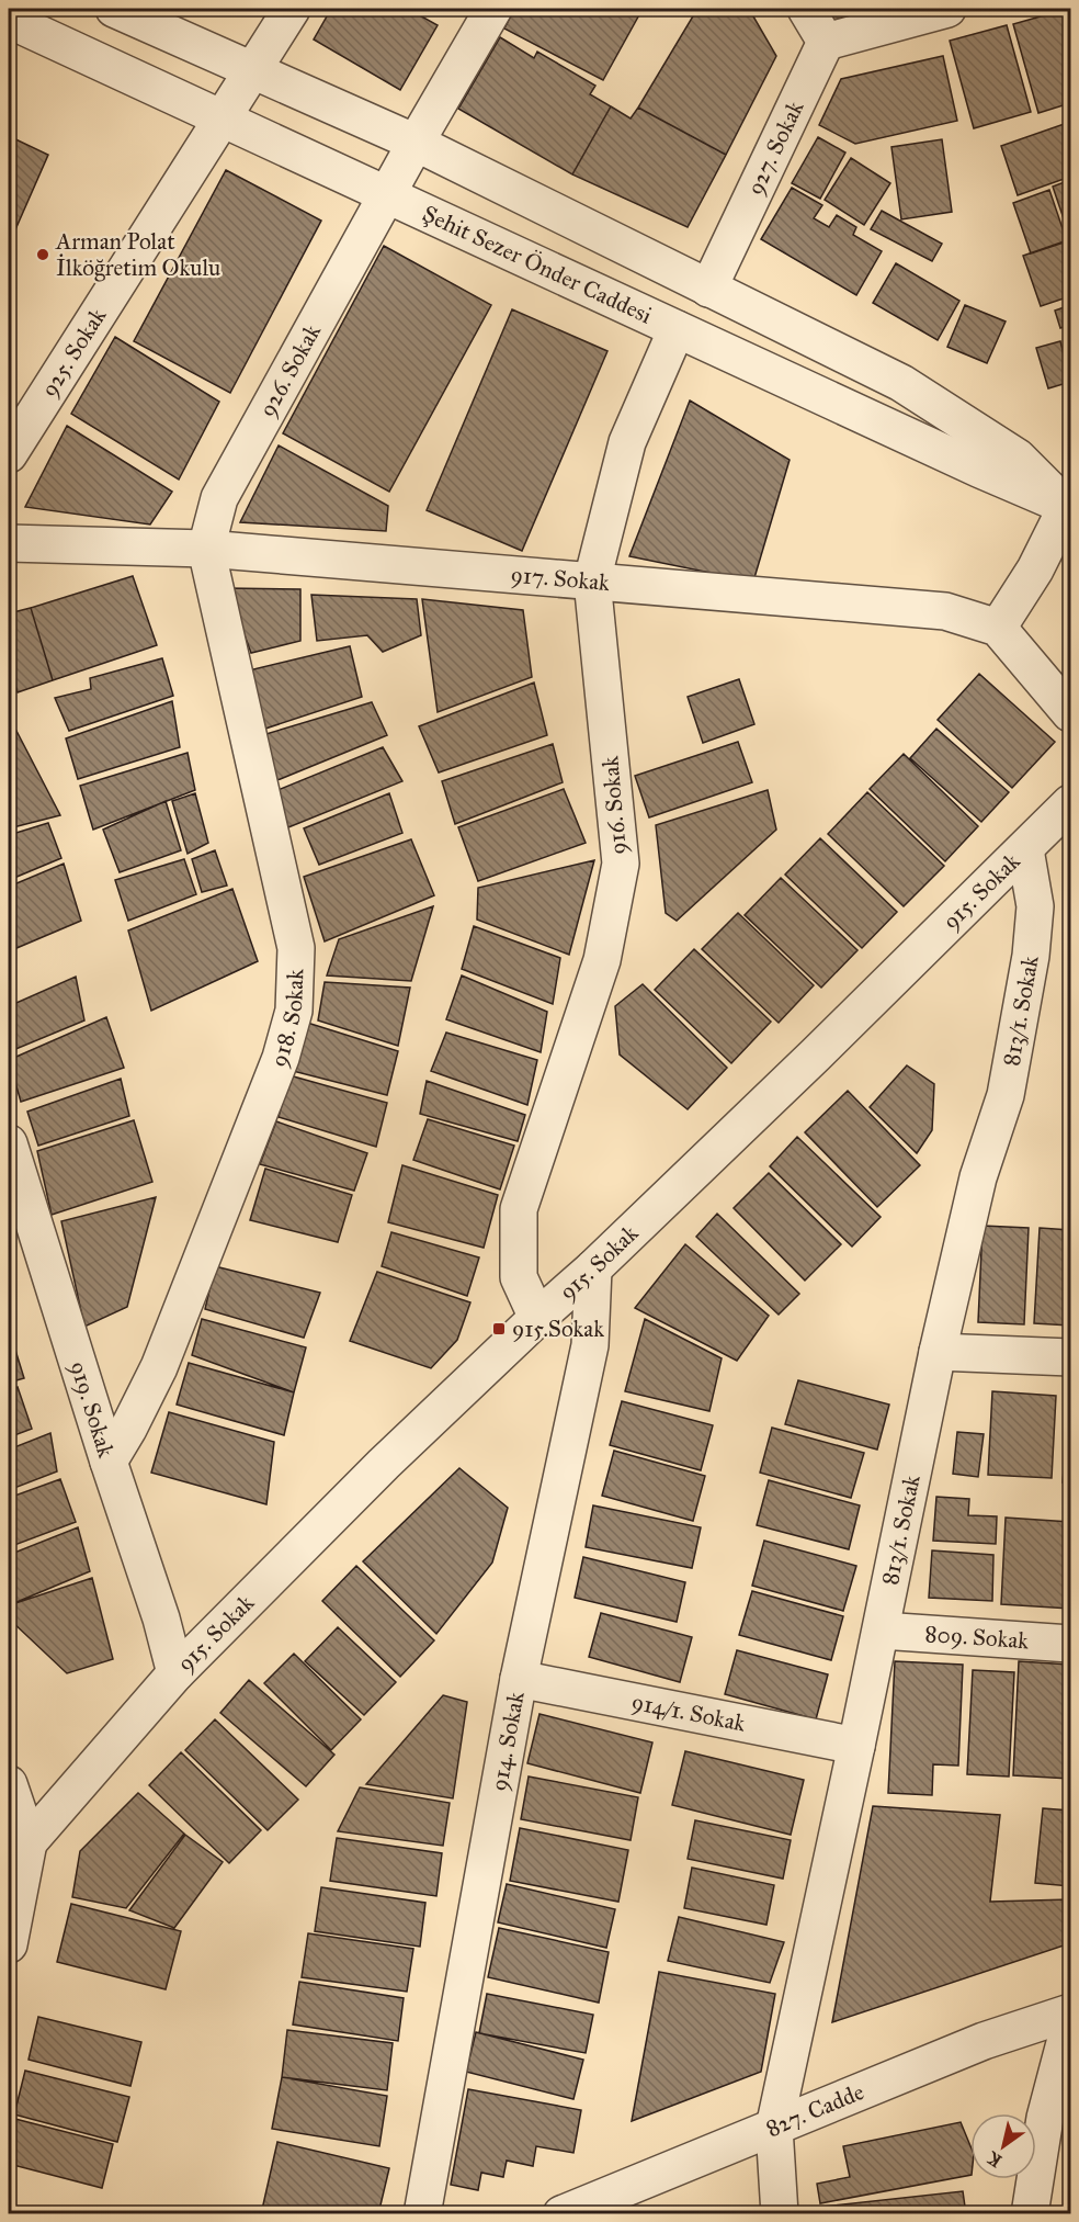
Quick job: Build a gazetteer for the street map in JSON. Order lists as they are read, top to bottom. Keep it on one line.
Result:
{"streets":{"street":["927. Sokak","Şehit Sezer Önder Caddesi","925. Sokak","926. Sokak","917. Sokak","916. Sokak","915. Sokak","813/1. Sokak","918. Sokak","919. Sokak","809. Sokak","914/1. Sokak","914. Sokak","827. Cadde"]},"crossings":[["Şehit Sezer Önder Caddesi","925. Sokak"],["Şehit Sezer Önder Caddesi","926. Sokak"],["Şehit Sezer Önder Caddesi","916. Sokak"],["926. Sokak","917. Sokak"],["926. Sokak","918. Sokak"],["917. Sokak","916. Sokak"],["917. Sokak","918. Sokak"],["916. Sokak","915. Sokak"],["915. Sokak","813/1. Sokak"],["915. Sokak","919. Sokak"],["915. Sokak","914. Sokak"],["813/1. Sokak","809. Sokak"],["813/1. Sokak","914/1. Sokak"],["813/1. Sokak","827. Cadde"],["918. Sokak","919. Sokak"],["914/1. Sokak","914. Sokak"]],"places":{"other":["Arman Polat İlköğretim Okulu"],"transit":["915.Sokak"]},"north":"bottom left"}
